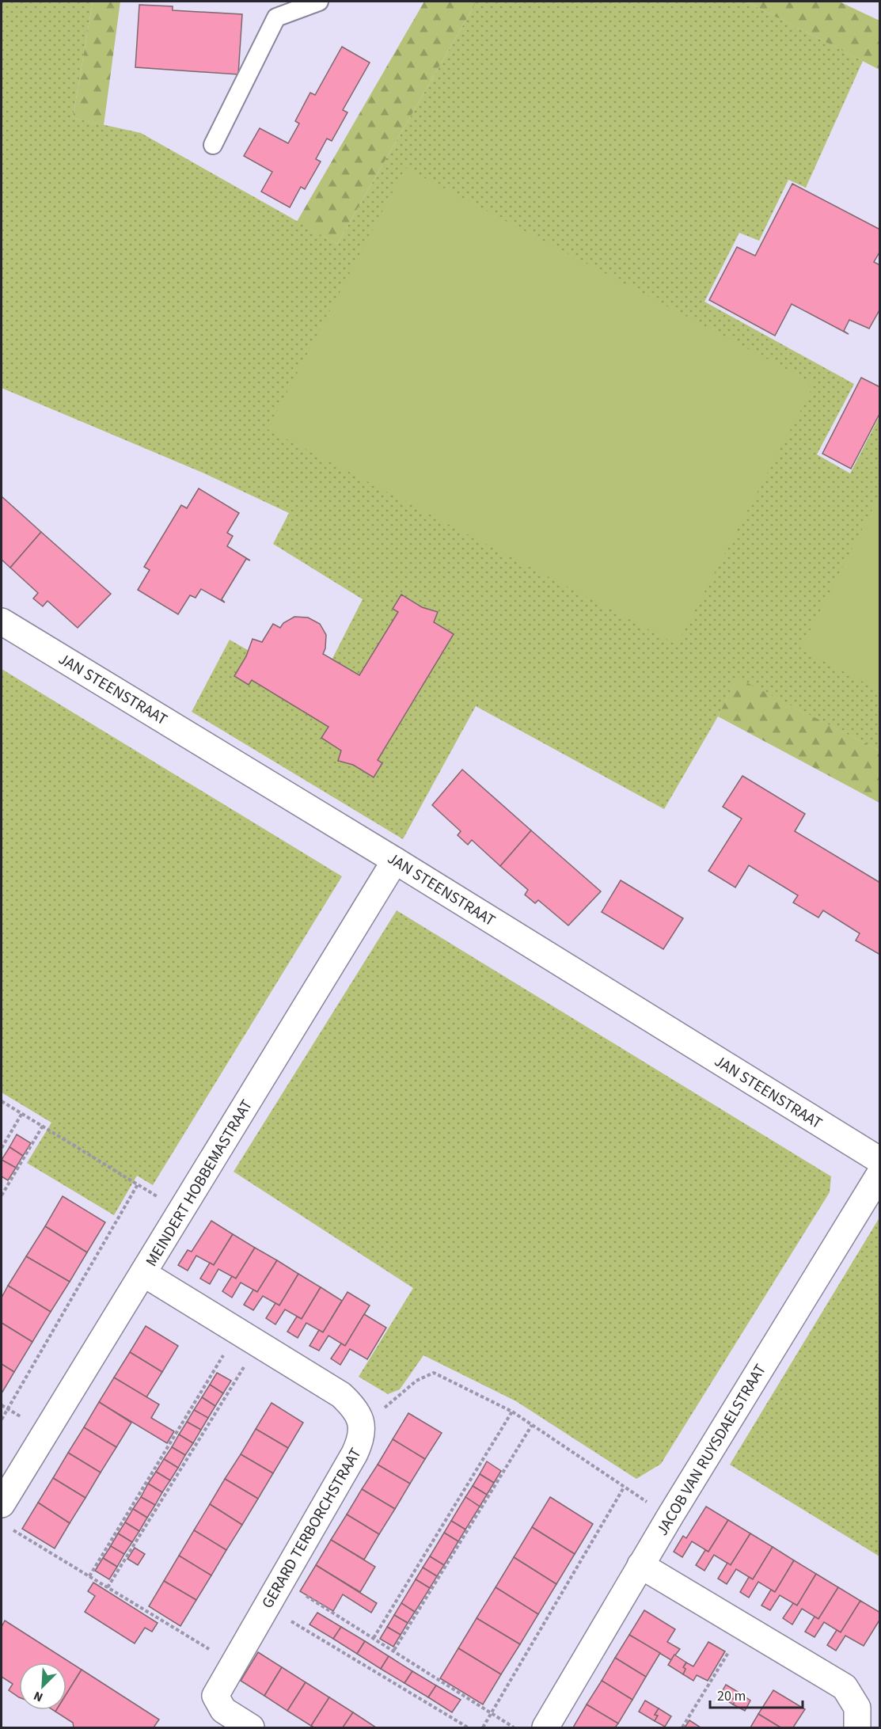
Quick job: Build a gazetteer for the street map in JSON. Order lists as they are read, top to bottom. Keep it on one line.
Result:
{"streets":{"street":["JAN STEENSTRAAT","MEINDERT HOBBEMASTRAAT","JACOB VAN RUYSDAELSTRAAT","GERARD TERBORCHSTRAAT"]},"crossings":[["JAN STEENSTRAAT","MEINDERT HOBBEMASTRAAT"]],"scale_bar":"20 m","north":"bottom left"}
